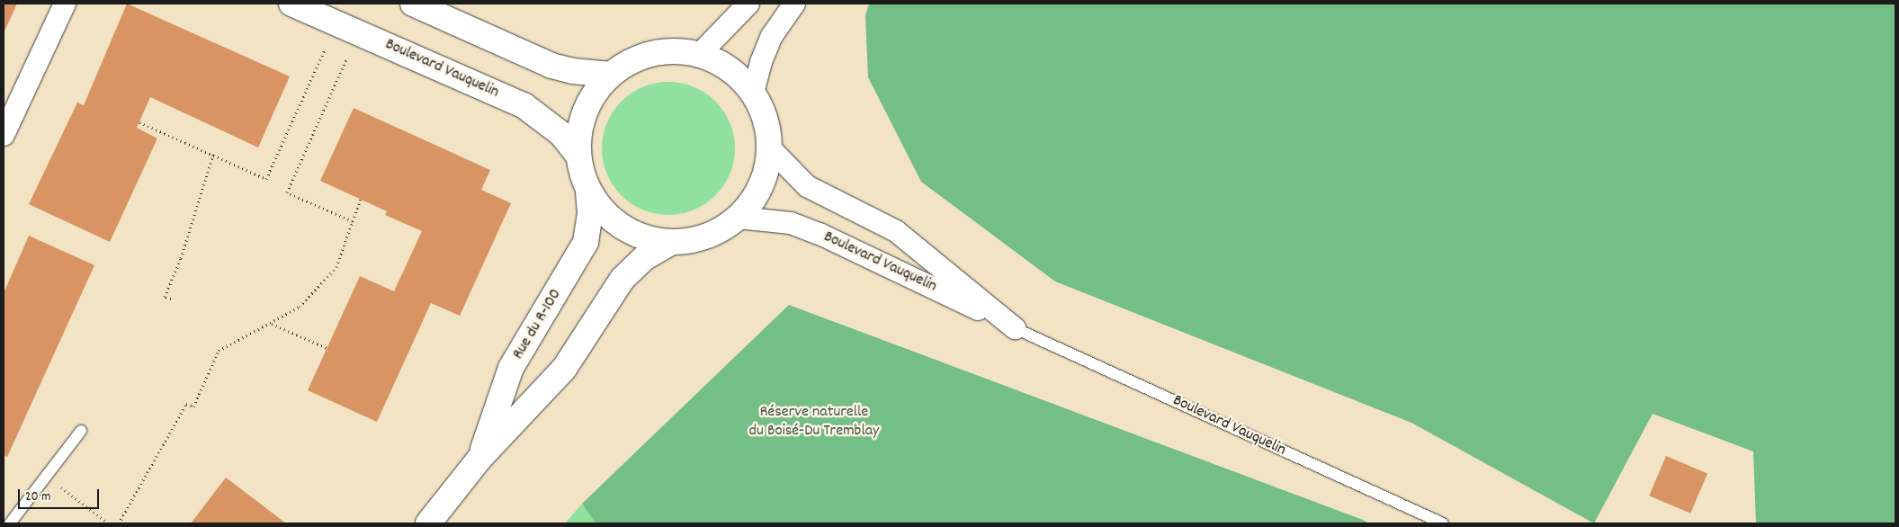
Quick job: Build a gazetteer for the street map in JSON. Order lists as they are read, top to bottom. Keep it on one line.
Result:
{"streets":{"street":["Boulevard Vauquelin","Rue du R-100"]},"parks":["Réserve naturelle du Boisé-Du Tremblay"],"scale_bar":"20 m"}
